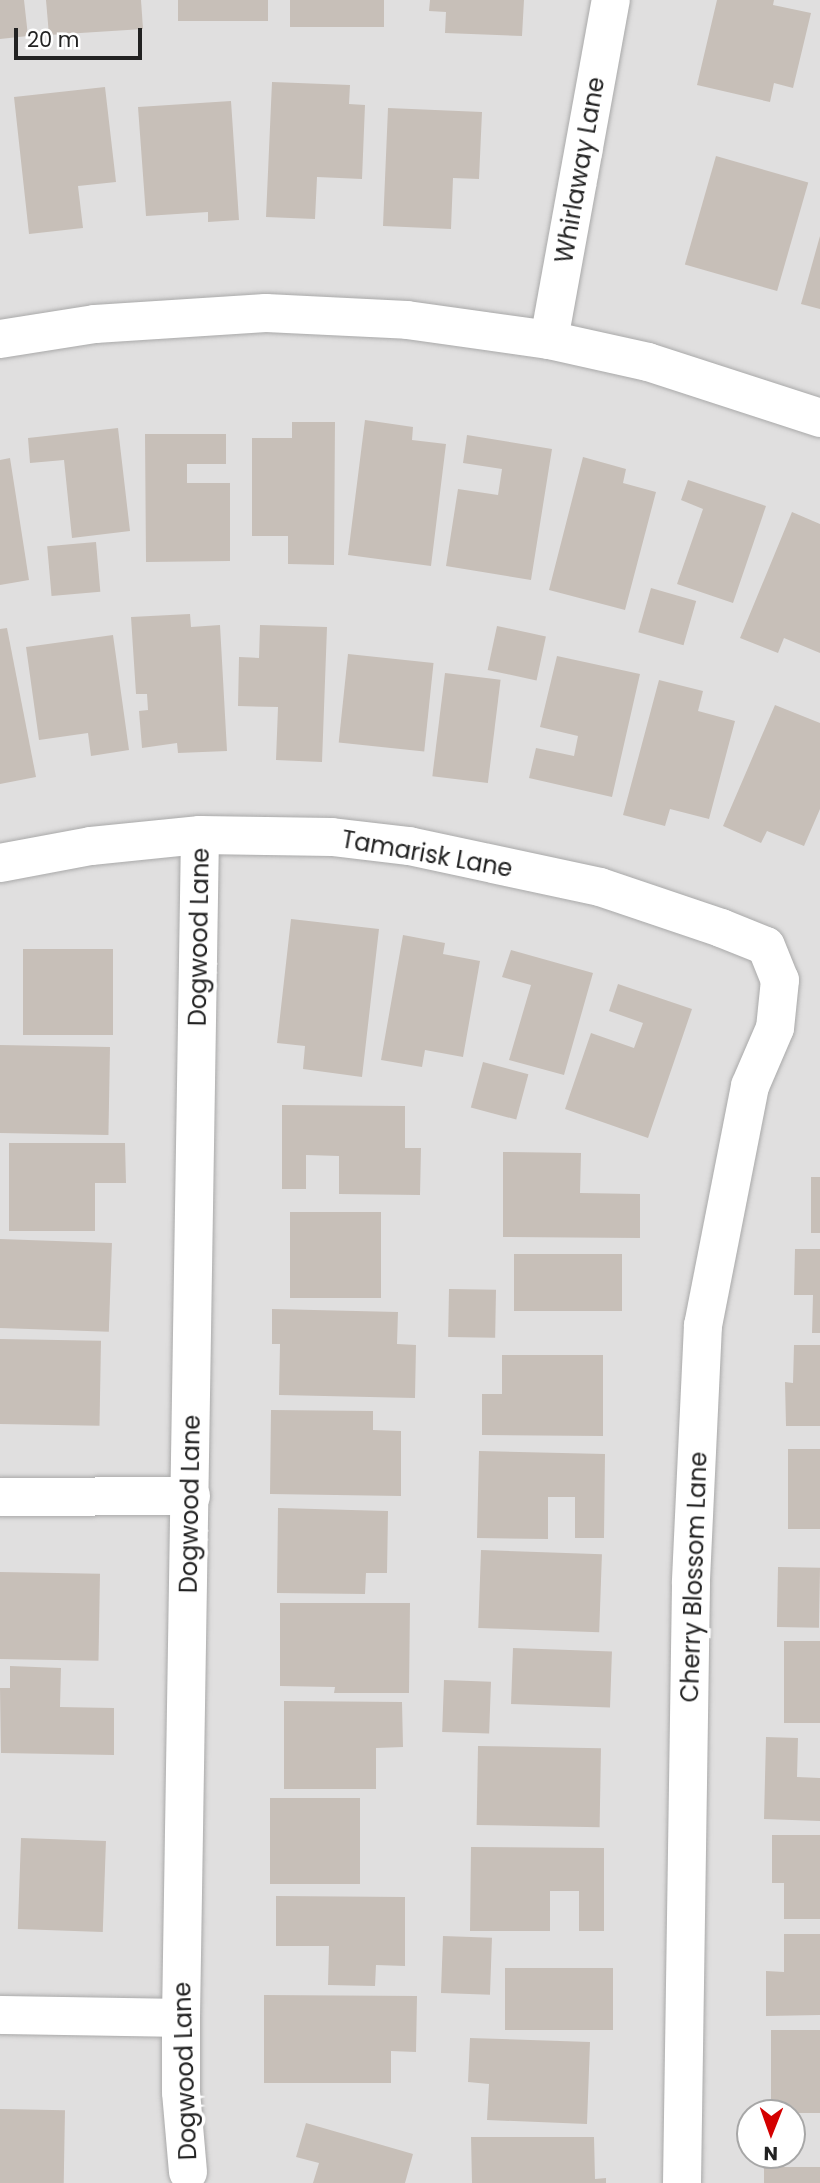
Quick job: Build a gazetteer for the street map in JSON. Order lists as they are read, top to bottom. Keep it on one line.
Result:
{"streets":{"street":["Whirlaway Lane","Tamarisk Lane","Dogwood Lane","Cherry Blossom Lane"]},"crossings":[["Tamarisk Lane","Dogwood Lane"],["Tamarisk Lane","Cherry Blossom Lane"]],"scale_bar":"20 m","north":"bottom"}
